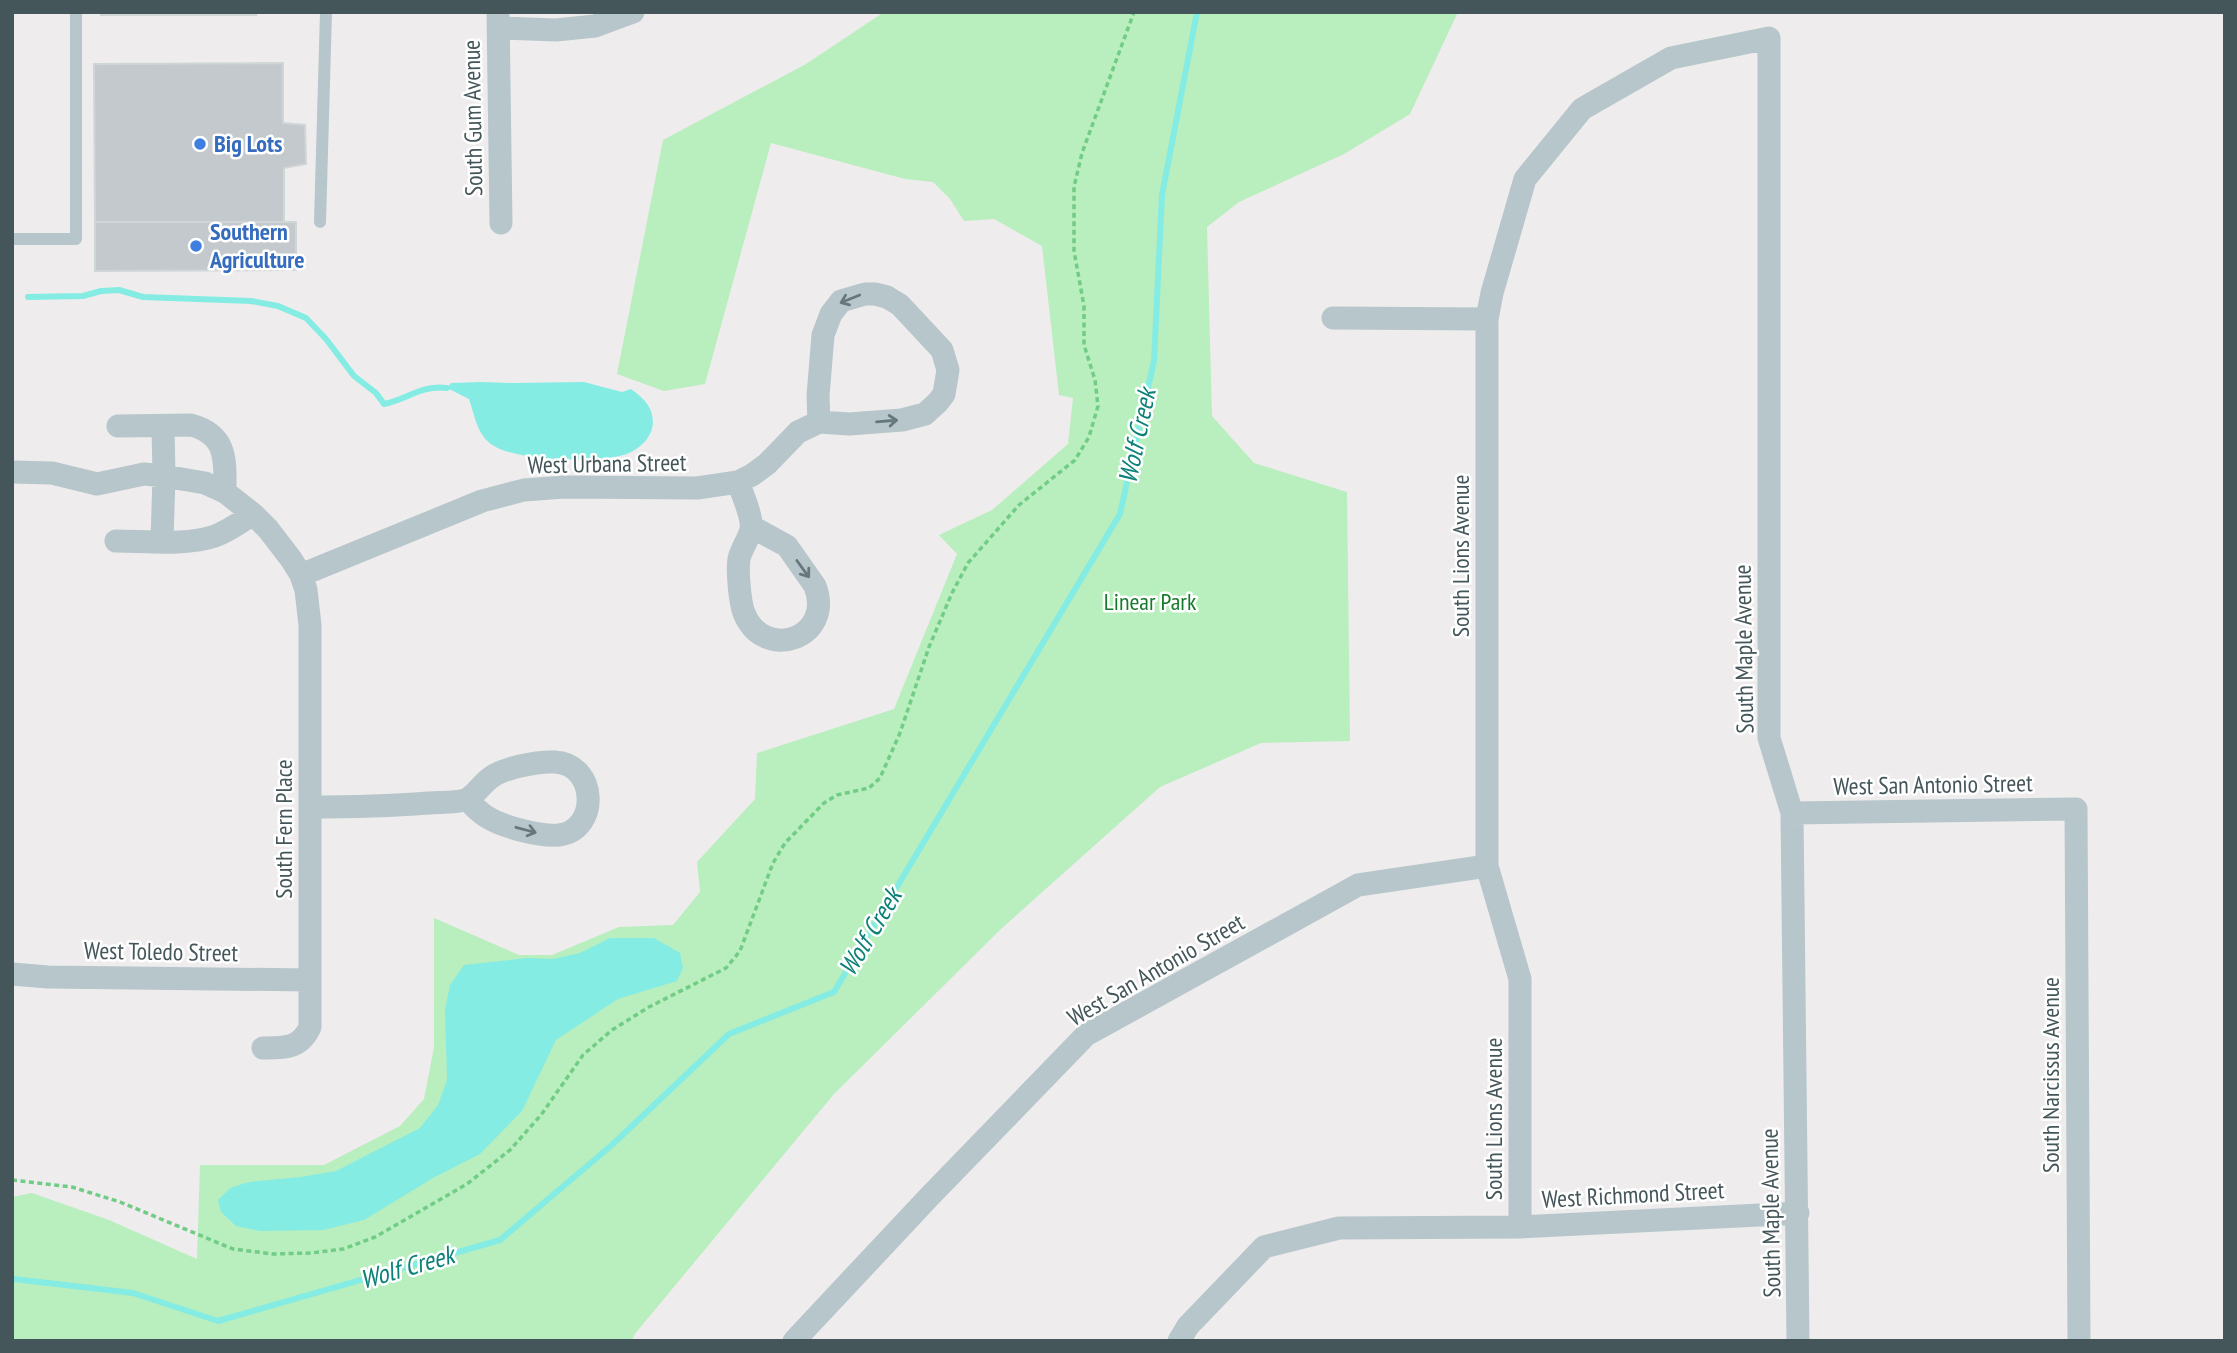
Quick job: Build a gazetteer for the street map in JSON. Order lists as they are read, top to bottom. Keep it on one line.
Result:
{"streets":{"street":["South Gum Avenue","West Urbana Street","South Lions Avenue","South Maple Avenue","West San Antonio Street","South Fern Place","West Toledo Street","South Narcissus Avenue","West Richmond Street"]},"crossings":[["West Urbana Street","South Fern Place"],["South Lions Avenue","South Maple Avenue"],["South Lions Avenue","West San Antonio Street"],["South Lions Avenue","West Richmond Street"],["South Maple Avenue","West San Antonio Street"],["South Maple Avenue","West Richmond Street"],["West San Antonio Street","South Narcissus Avenue"],["South Fern Place","West Toledo Street"]],"water":["Wolf Creek"],"parks":["Linear Park"],"places":["Big Lots","Southern Agriculture"]}
